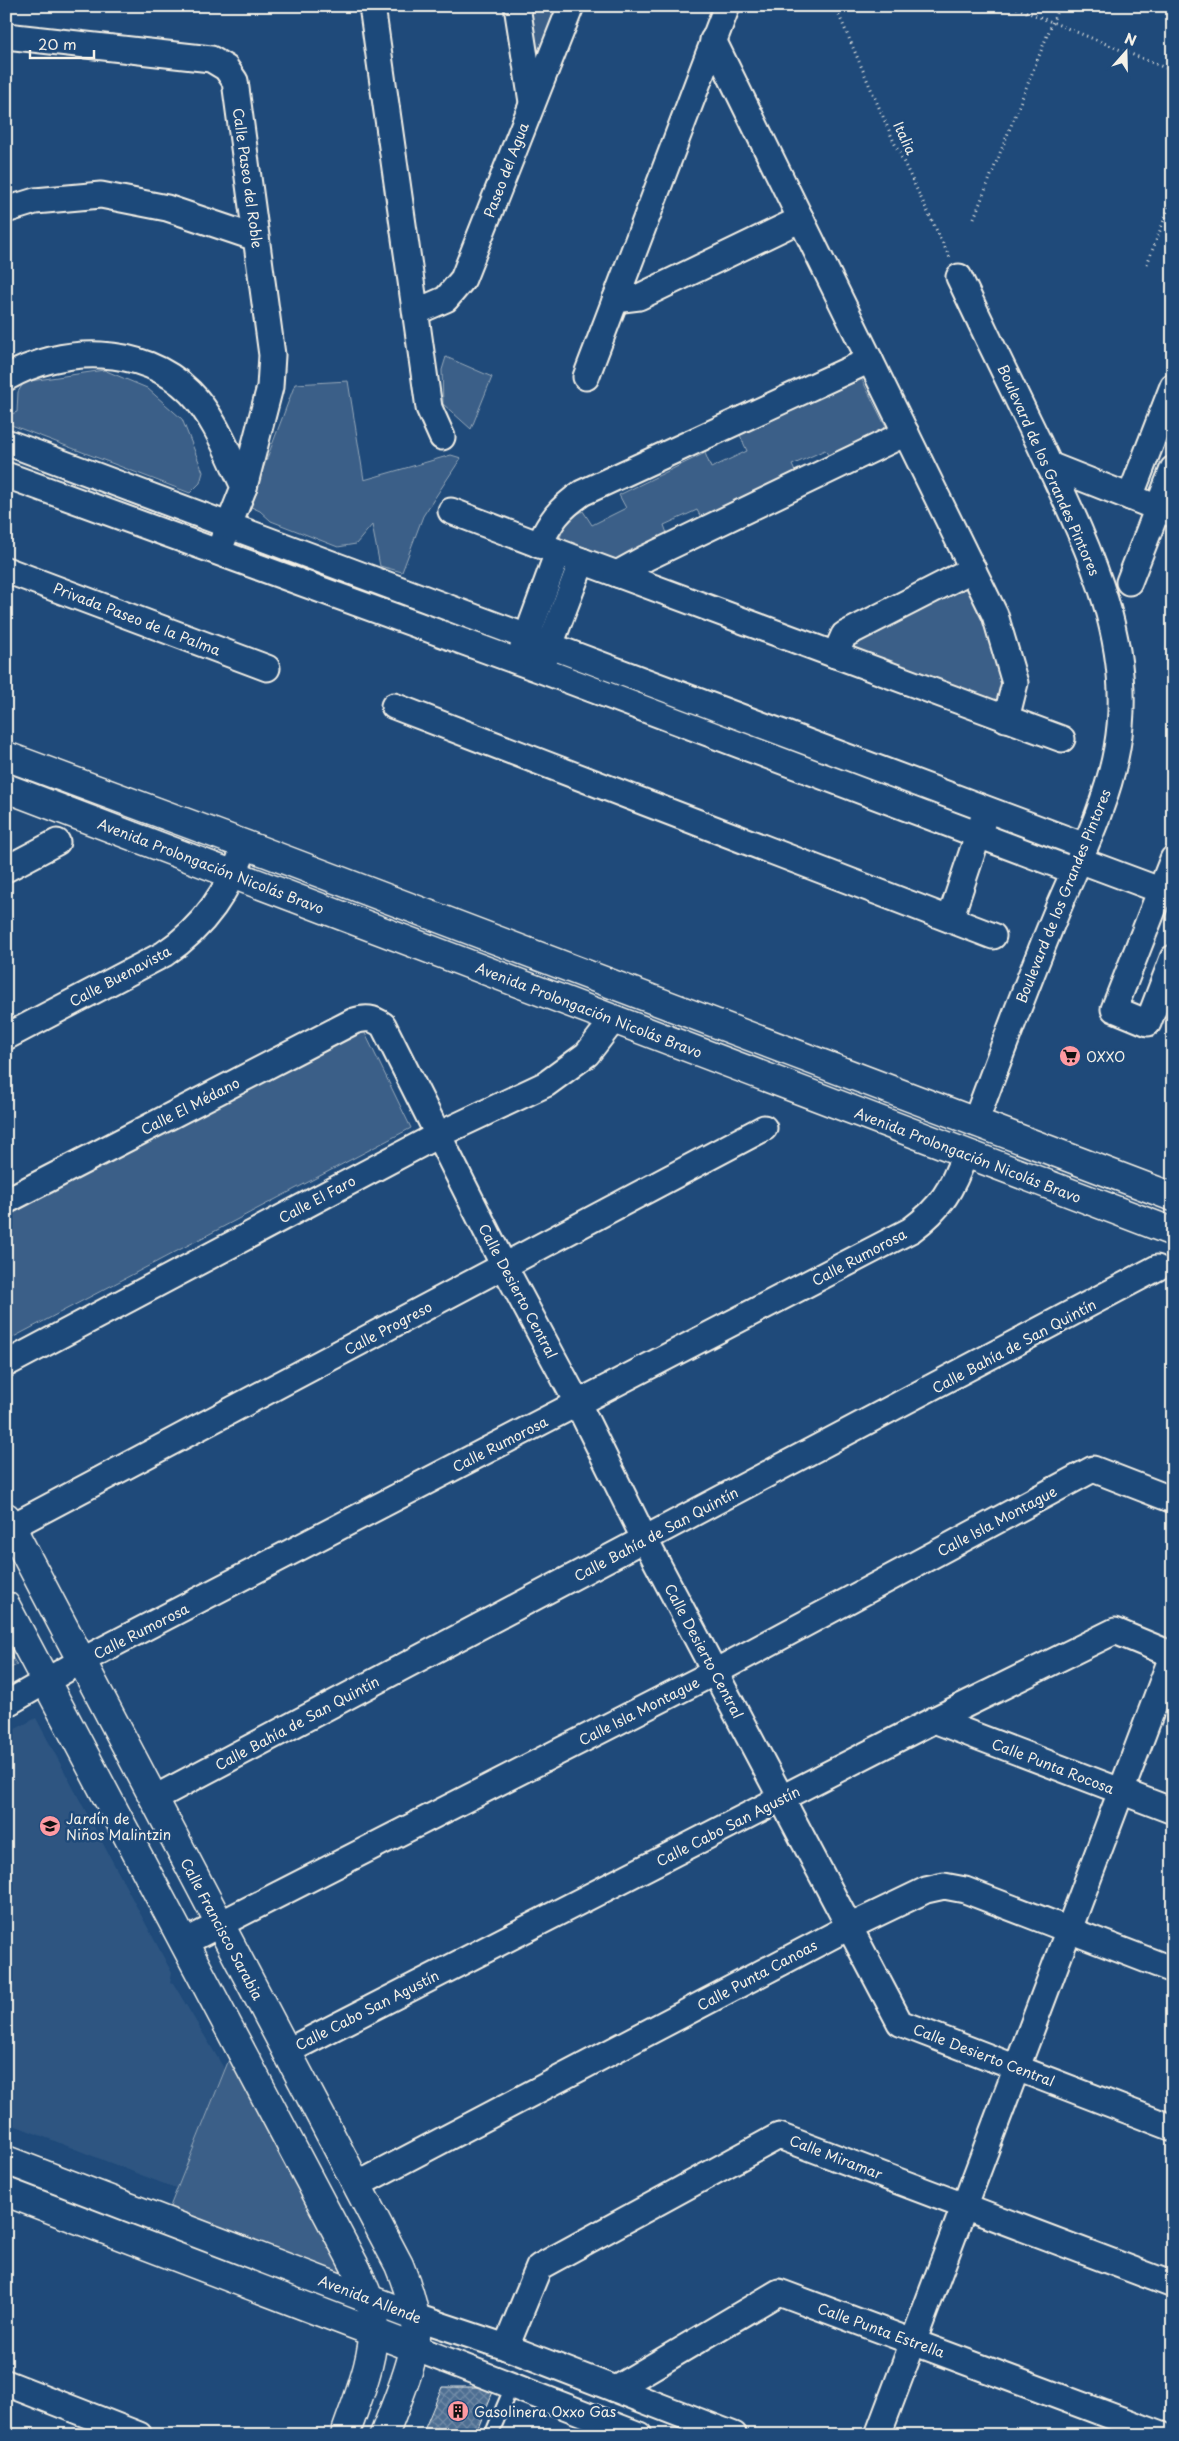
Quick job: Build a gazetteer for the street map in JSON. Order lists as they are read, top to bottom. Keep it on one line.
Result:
{"streets":{"main road":["Avenida Prolongación Nicolás Bravo","Calle Francisco Sarabia","Avenida Allende"],"street":["Paseo del Agua","Calle Paseo del Roble","Boulevard de los Grandes Pintores","Privada Paseo de la Palma","Calle Buenavista","Calle El Médano","Calle El Faro","Calle Rumorosa","Calle Desierto Central","Calle Progreso","Calle Bahía de San Quintín","Calle Isla Montague","Calle Punta Rocosa","Calle Cabo San Agustín","Calle Punta Canoas","Calle Miramar","Calle Punta Estrella"],"path":["Italia"]},"crossings":[["Italia","Boulevard de los Grandes Pintores"],["Avenida Prolongación Nicolás Bravo","Calle Buenavista"],["Avenida Prolongación Nicolás Bravo","Calle El Faro"],["Avenida Prolongación Nicolás Bravo","Calle Rumorosa"],["Calle El Médano","Calle Desierto Central"],["Calle El Faro","Calle Desierto Central"],["Calle Rumorosa","Calle Desierto Central"],["Calle Rumorosa","Calle Francisco Sarabia"],["Calle Desierto Central","Calle Progreso"],["Calle Desierto Central","Calle Bahía de San Quintín"],["Calle Desierto Central","Calle Isla Montague"],["Calle Desierto Central","Calle Cabo San Agustín"],["Calle Desierto Central","Calle Punta Canoas"],["Calle Progreso","Calle Francisco Sarabia"],["Calle Bahía de San Quintín","Calle Francisco Sarabia"],["Calle Isla Montague","Calle Francisco Sarabia"],["Calle Punta Rocosa","Calle Cabo San Agustín"],["Calle Cabo San Agustín","Calle Francisco Sarabia"],["Calle Francisco Sarabia","Calle Punta Canoas"],["Calle Francisco Sarabia","Avenida Allende"],["Calle Miramar","Avenida Allende"],["Avenida Allende","Calle Punta Estrella"]],"places":{"supermarket":["OXXO"],"school or university":["Jardín de Niños Malintzin"],"building":["Gasolinera Oxxo Gas"]},"scale_bar":"20 m","north":"top"}
